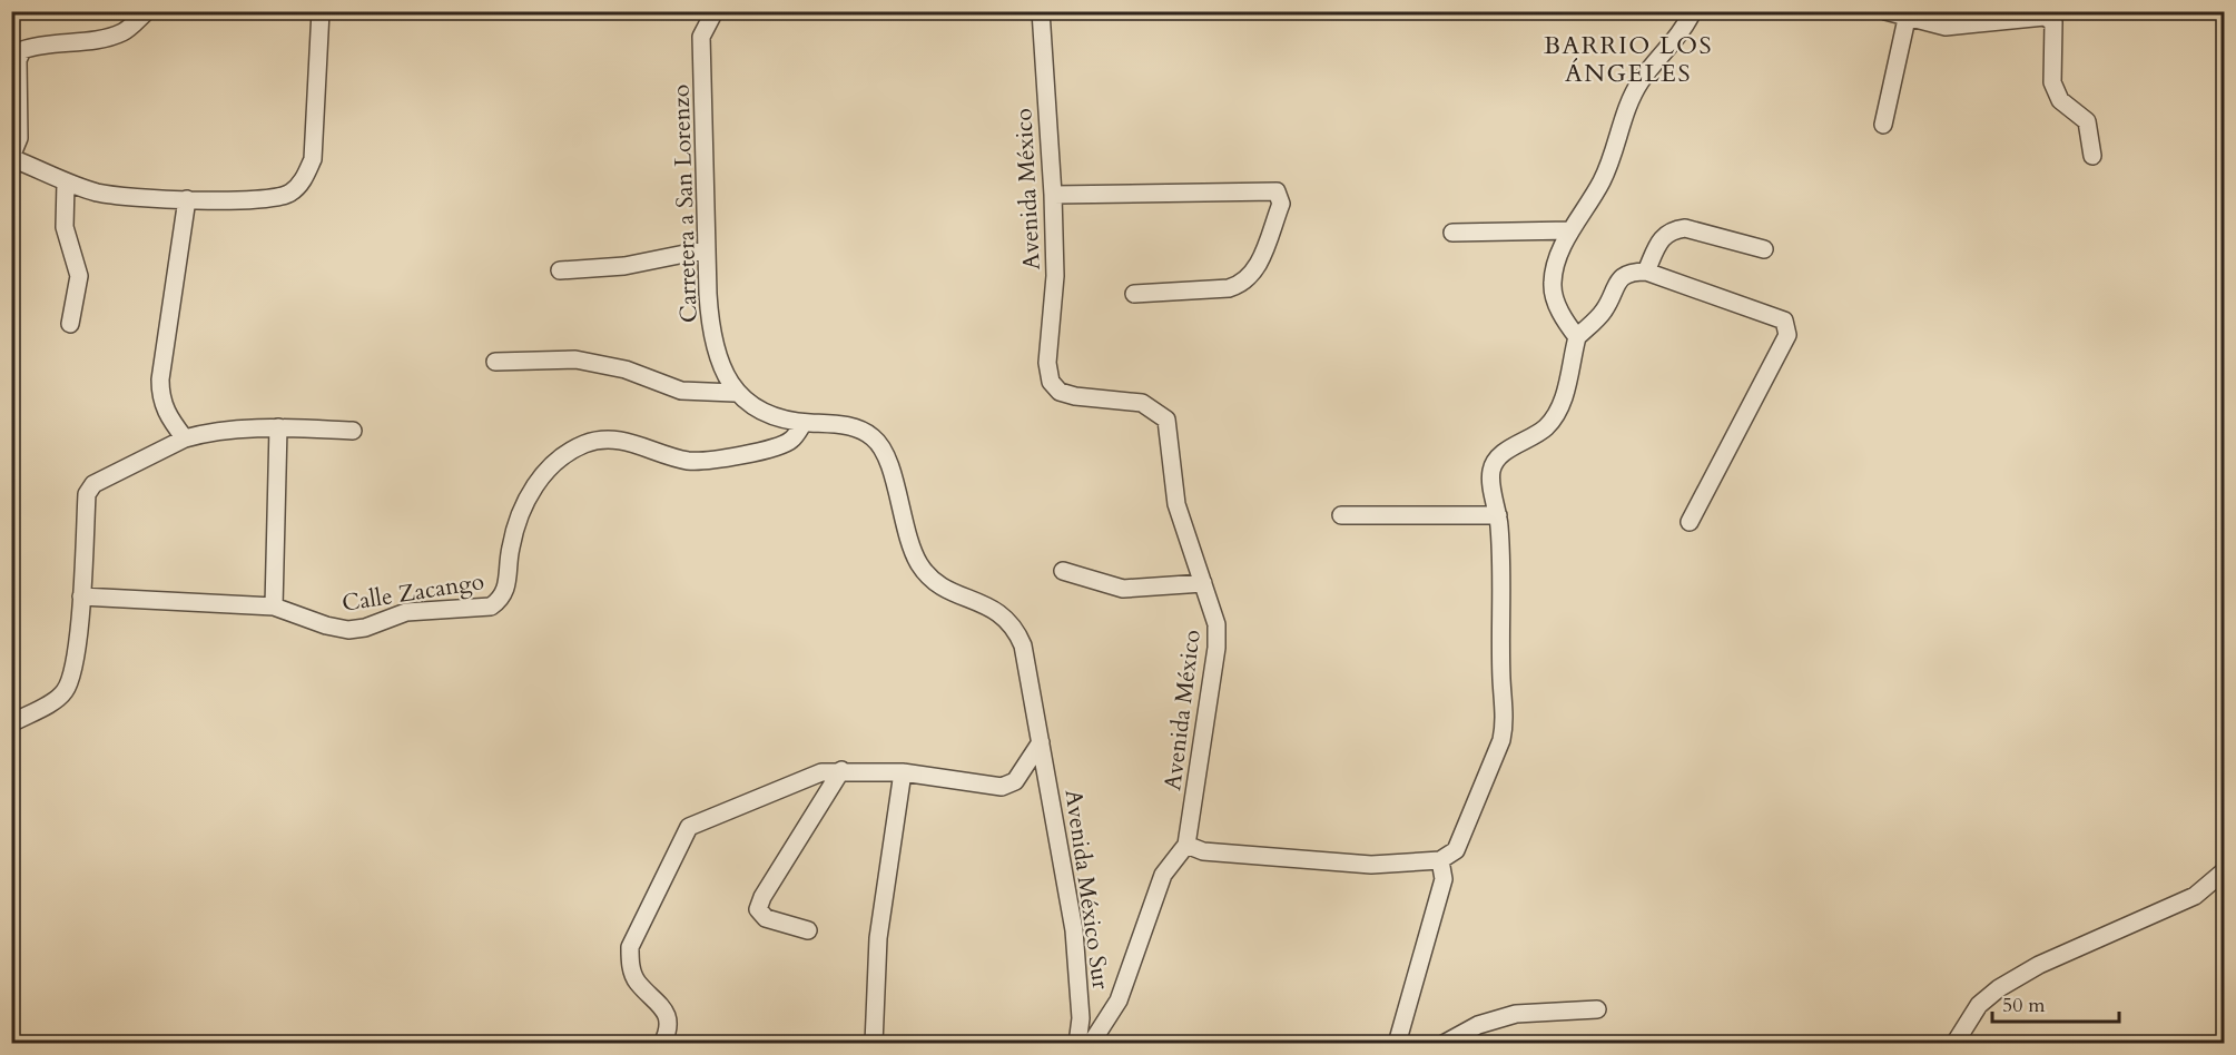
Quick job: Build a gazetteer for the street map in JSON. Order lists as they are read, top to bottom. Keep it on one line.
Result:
{"streets":{"street":["Avenida México","Carretera a San Lorenzo","Calle Zacango","Avenida México Sur"]},"crossings":[["Carretera a San Lorenzo","Calle Zacango"],["Carretera a San Lorenzo","Avenida México Sur"]],"districts":["BARRIO LOS ÁNGELES"],"scale_bar":"50 m"}
